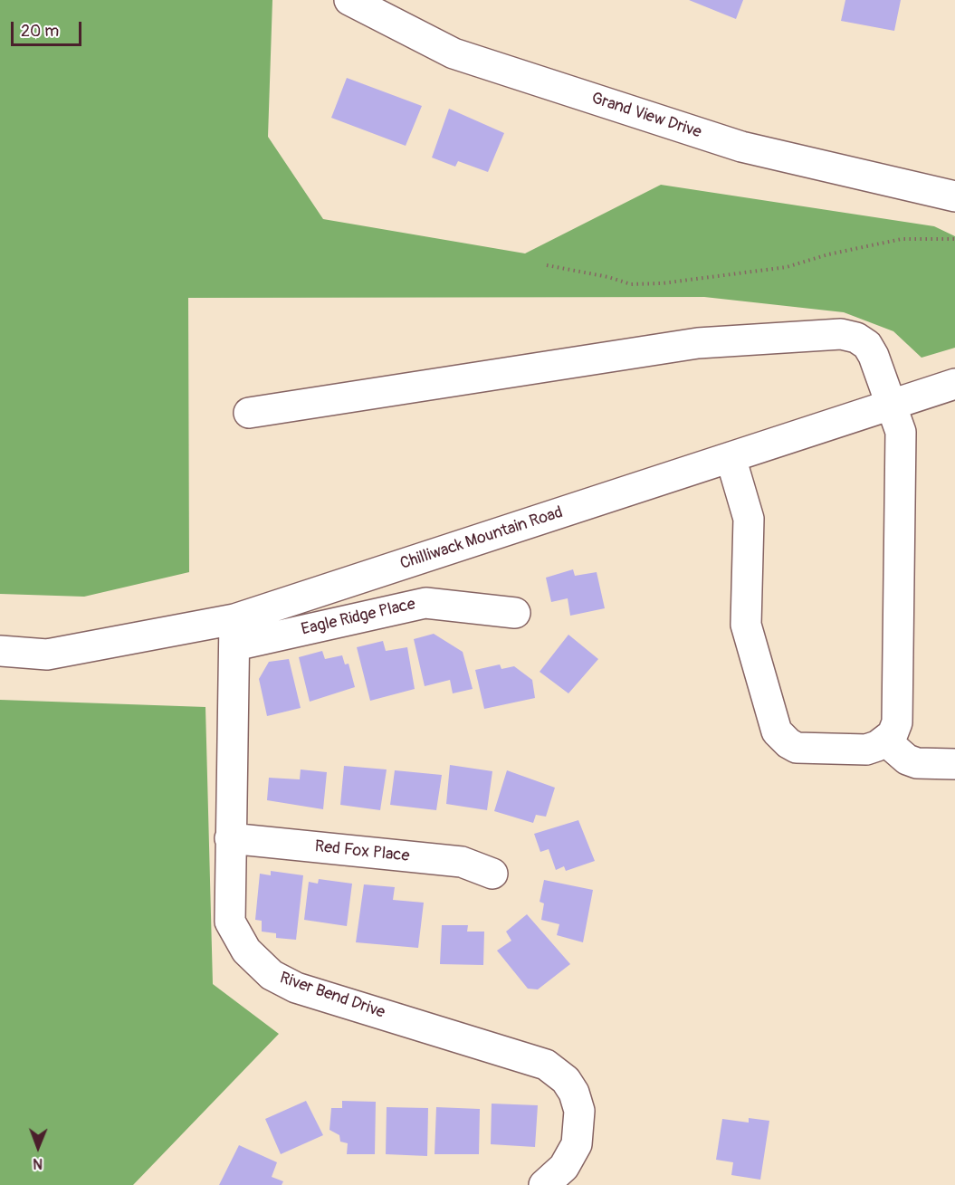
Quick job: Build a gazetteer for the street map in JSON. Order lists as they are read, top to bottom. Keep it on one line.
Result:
{"streets":{"street":["Grand View Drive","Chilliwack Mountain Road","Eagle Ridge Place","Red Fox Place","River Bend Drive"]},"crossings":[["Chilliwack Mountain Road","Eagle Ridge Place"],["Chilliwack Mountain Road","River Bend Drive"],["Eagle Ridge Place","River Bend Drive"],["Red Fox Place","River Bend Drive"]],"scale_bar":"20 m","north":"bottom"}
